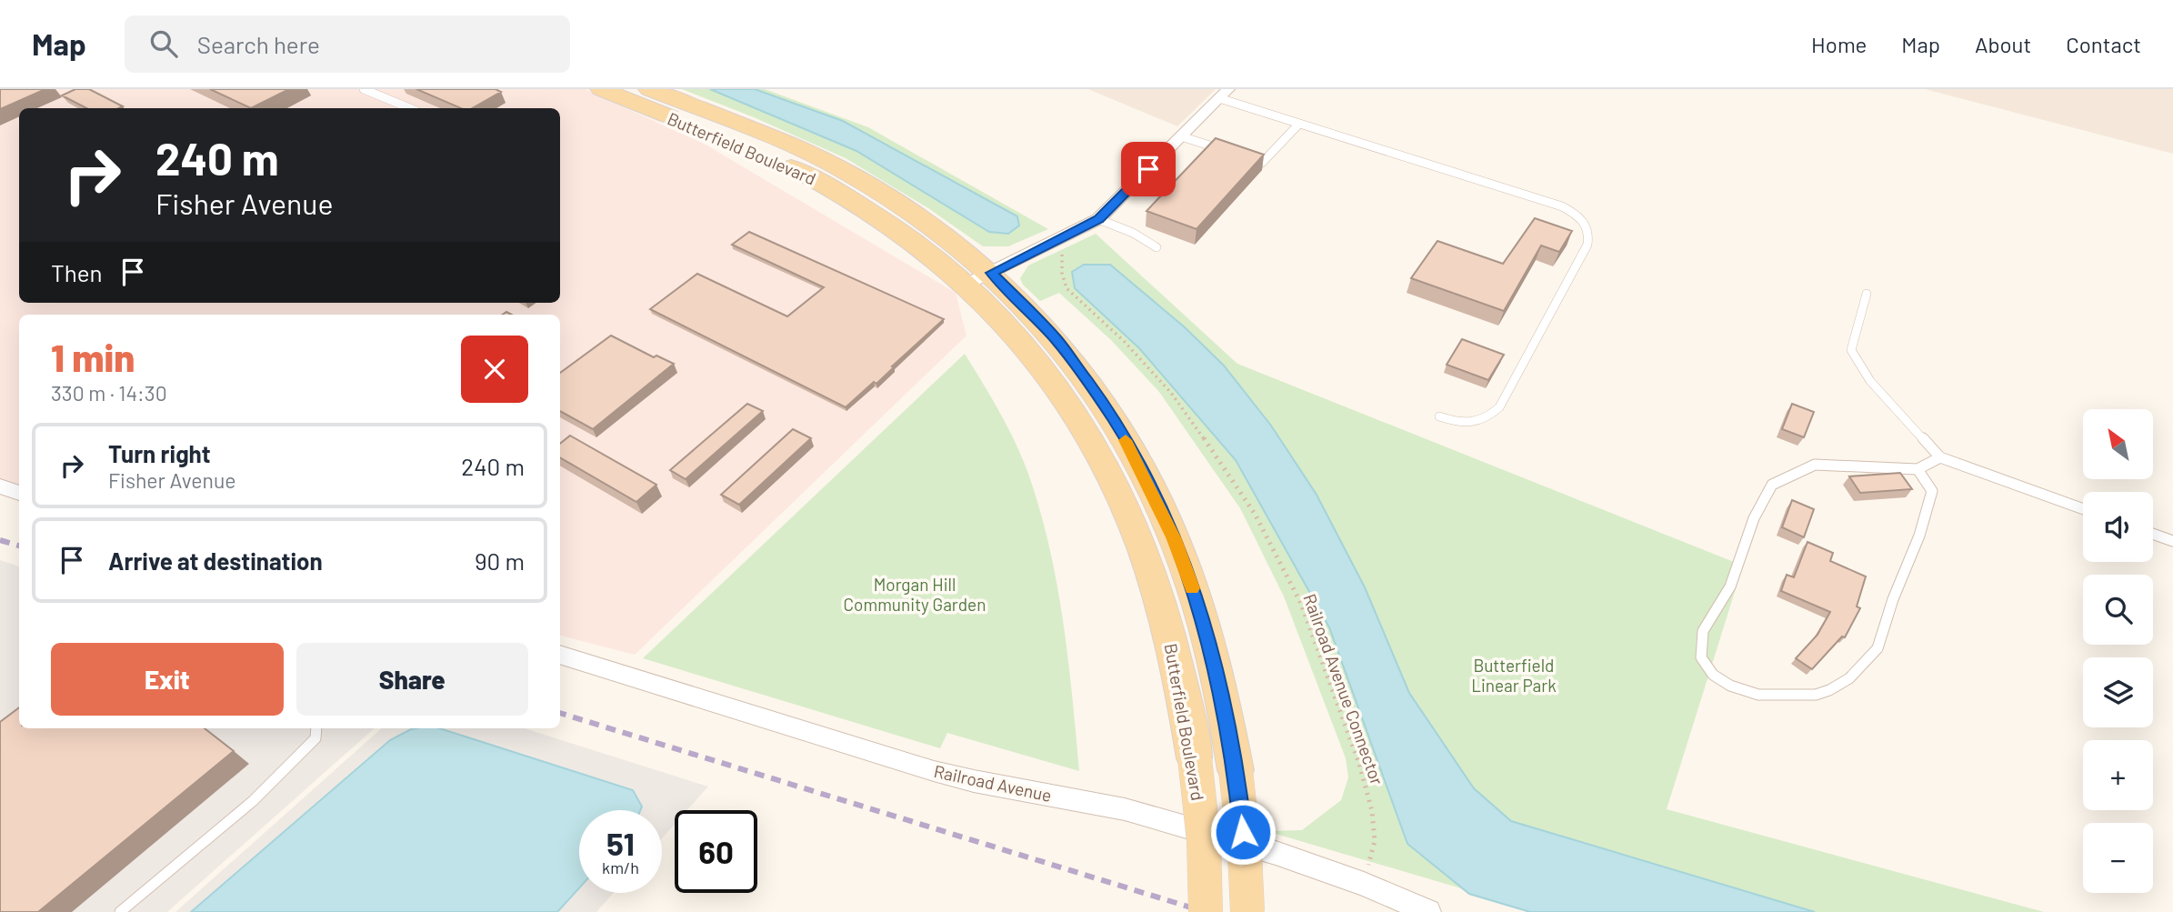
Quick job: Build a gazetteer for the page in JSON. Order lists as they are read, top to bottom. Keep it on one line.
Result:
{"streets":{"main road":["Butterfield Boulevard"],"street":["Railroad Avenue"],"path":["Railroad Avenue Connector"]},"crossings":[["Railroad Avenue Connector","Railroad Avenue"]],"parks":["Morgan Hill Community Garden","Butterfield Linear Park"],"north":"top left","page":{"header":"Map","search":"Search here","nav":["Home","Map","About","Contact"],"turn":["240 m","Fisher Avenue"],"then":"Then","heading":["1 min","330 m · 14:30"],"map_buttons":["+","−"],"list":[{"name":"Turn right","note":"Fisher Avenue","value":"240 m"},{"name":"Arrive at destination","value":"90 m"}],"buttons":["Exit","Share"],"speed":"51 km/h","limit":"60"}}
